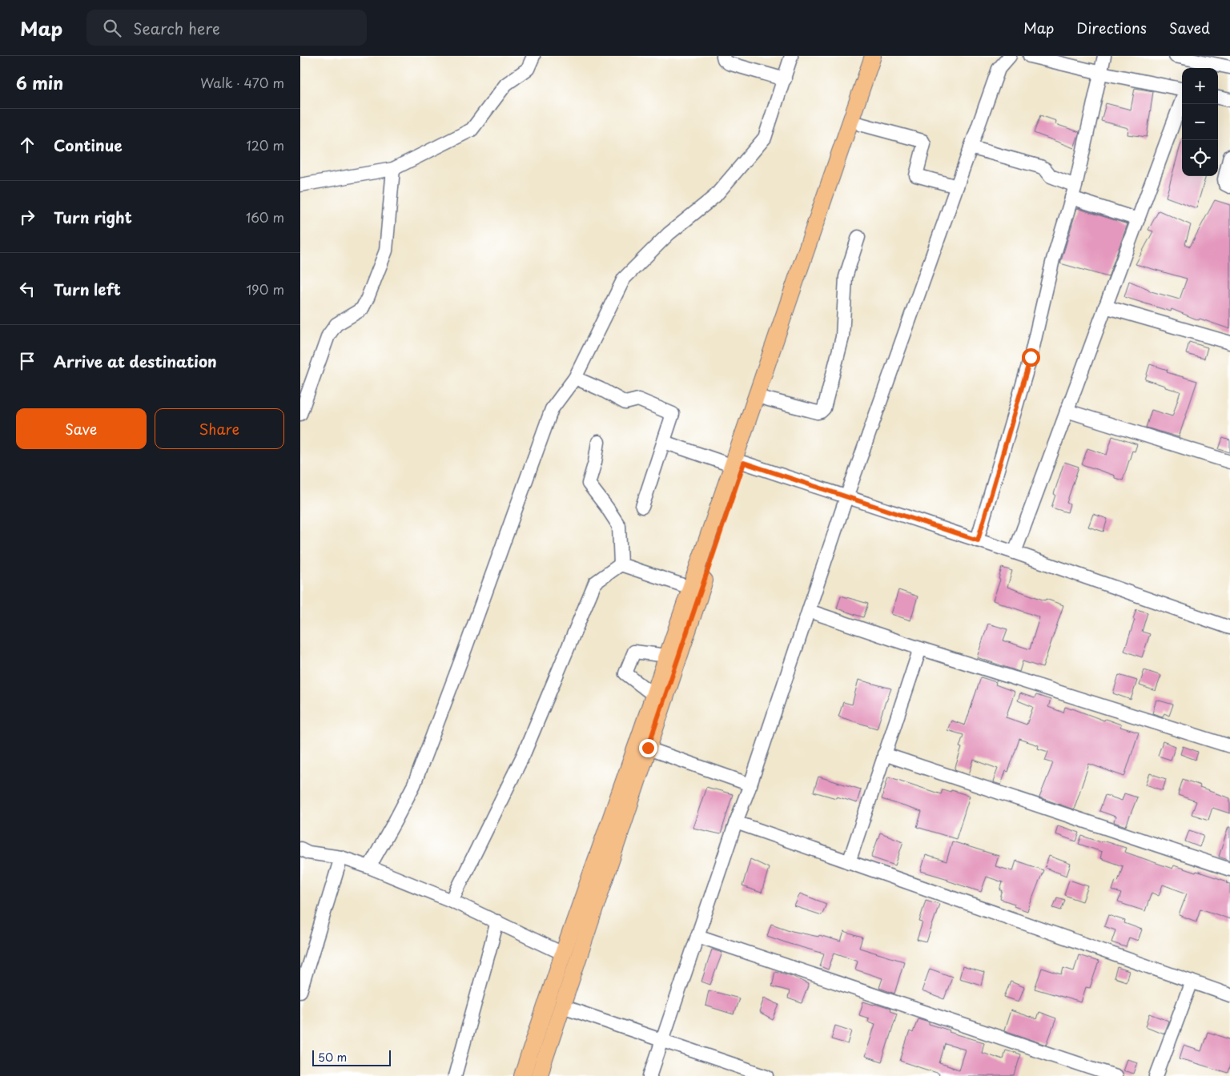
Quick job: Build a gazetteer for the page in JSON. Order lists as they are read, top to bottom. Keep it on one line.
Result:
{"scale_bar":"50 m","page":{"header":"Map","search":"Search here","nav":["Map","Directions","Saved"],"heading":["6 min","Walk · 470 m"],"map_buttons":["+","−"],"list":[["Continue","120 m"],["Turn right","160 m"],["Turn left","190 m"],"Arrive at destination"],"buttons":["Save","Share"],"scale":"50 m"}}
